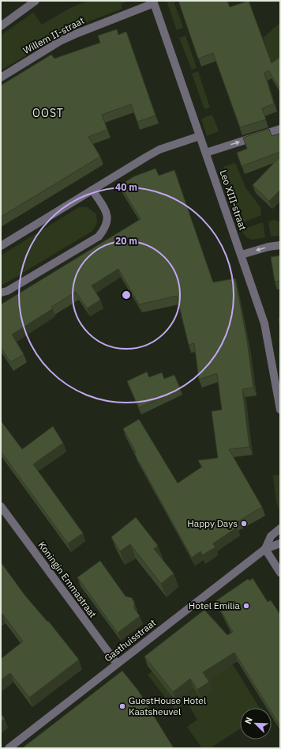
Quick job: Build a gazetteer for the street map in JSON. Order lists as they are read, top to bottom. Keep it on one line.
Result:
{"streets":{"street":["Willem II-straat","Leo XIII-straat","Koningin Emmastraat","Gasthuisstraat"]},"crossings":[["Willem II-straat","Leo XIII-straat"],["Koningin Emmastraat","Gasthuisstraat"]],"districts":["OOST"],"places":["Happy Days","Hotel Emilia","GuestHouse Hotel Kaatsheuvel"],"north":"top left","rings":["40 m","20 m"]}
